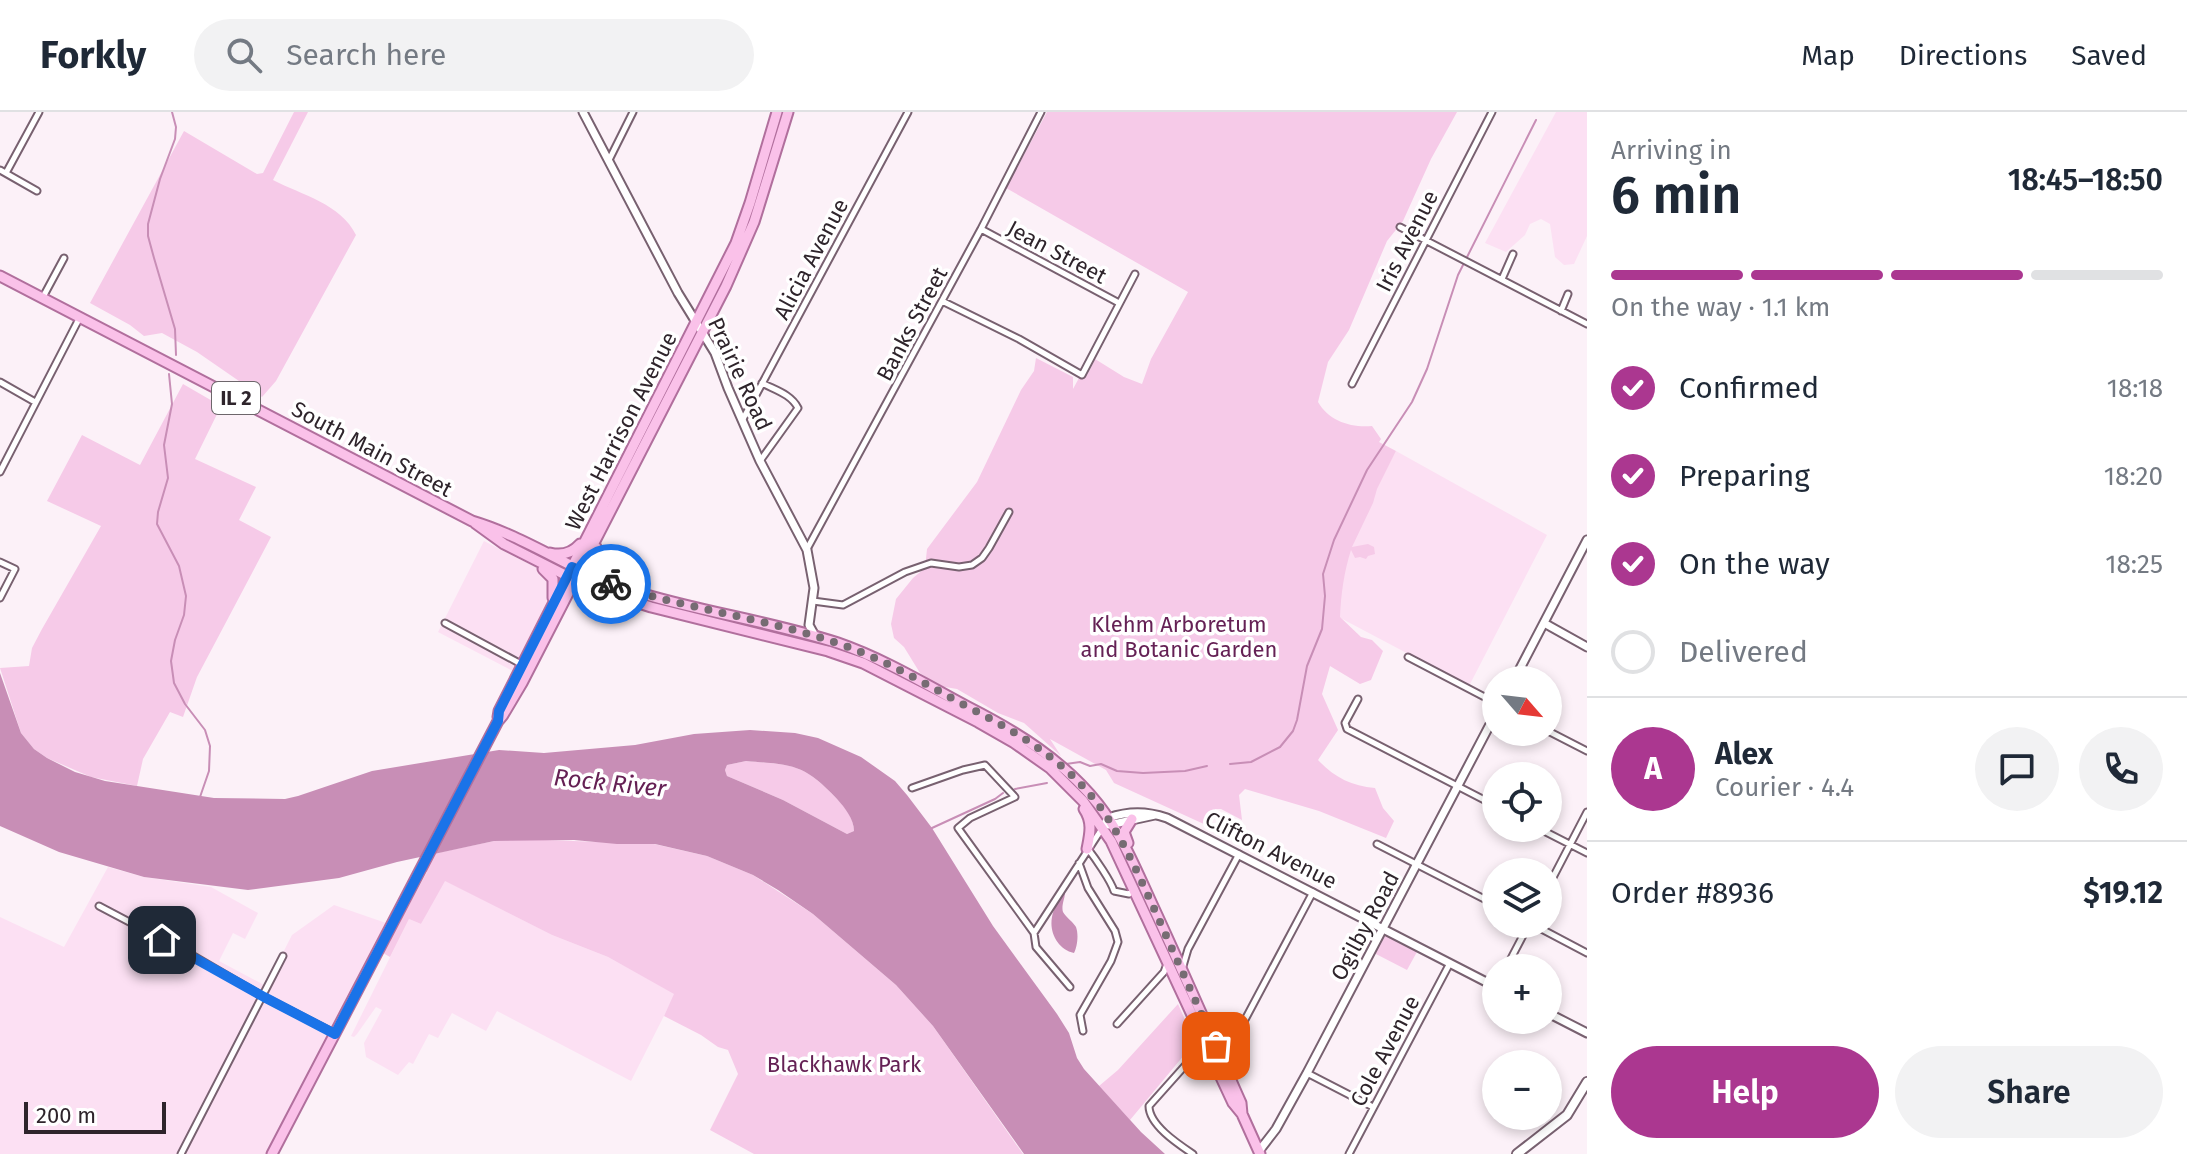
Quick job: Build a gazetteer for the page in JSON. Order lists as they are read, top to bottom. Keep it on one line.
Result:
{"streets":{"main road":["IL 2","West Harrison Avenue","South Main Street"],"street":["Iris Avenue","Jean Street","Alicia Avenue","Banks Street","Prairie Road","Clifton Avenue","Ogilby Road","Cole Avenue"]},"crossings":[["Jean Street","Banks Street"],["Alicia Avenue","Prairie Road"],["Banks Street","Prairie Road"],["Prairie Road","West Harrison Avenue"],["West Harrison Avenue","South Main Street"],["South Main Street","Clifton Avenue"],["South Main Street","Ogilby Road"],["Clifton Avenue","Ogilby Road"],["Clifton Avenue","Cole Avenue"]],"water":["Rock River"],"parks":["Klehm Arboretum and Botanic Garden","Blackhawk Park"],"scale_bar":"200 m","north":"bottom right","page":{"header":"Forkly","search":"Search here","nav":["Map","Directions","Saved"],"heading":["6 min","Arriving in","18:45–18:50"],"panel":["Alex","Courier · 4.4","Order #8936","$19.12"],"bar":"On the way · 1.1 km","list":[["Confirmed","18:18"],["Preparing","18:20"],["On the way","18:25"],"Delivered"],"map_buttons":["+","−"],"round":"A","buttons":["Help","Share"],"scale":"200 m"}}
